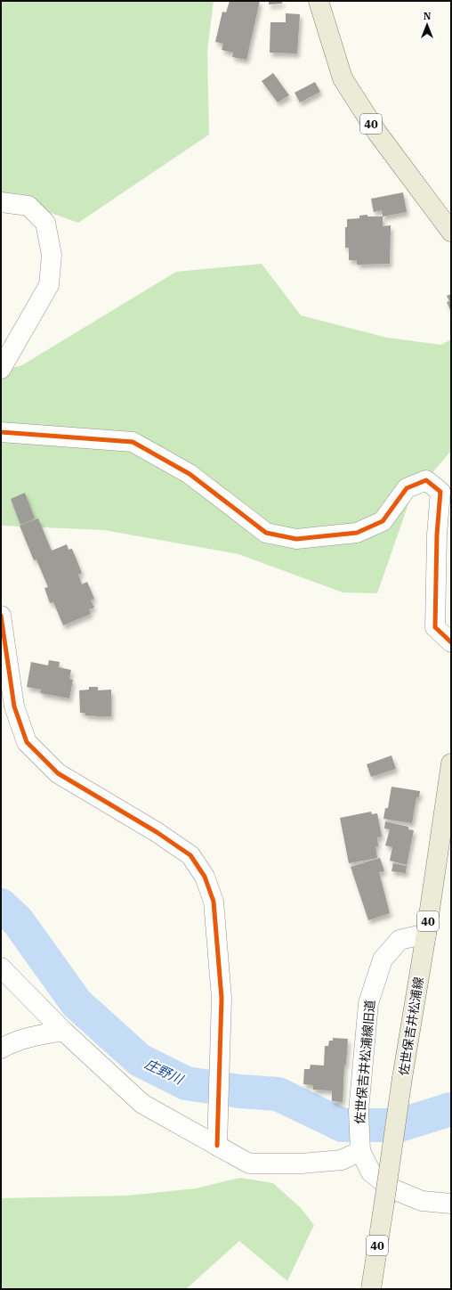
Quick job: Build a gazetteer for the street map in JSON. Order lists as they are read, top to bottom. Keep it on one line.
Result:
{"streets":{"main road":["40","佐世保吉井松浦線"],"street":["佐世保吉井松浦線旧道"]},"crossings":[["佐世保吉井松浦線","佐世保吉井松浦線旧道"]],"water":["庄野川"],"north":"top"}
